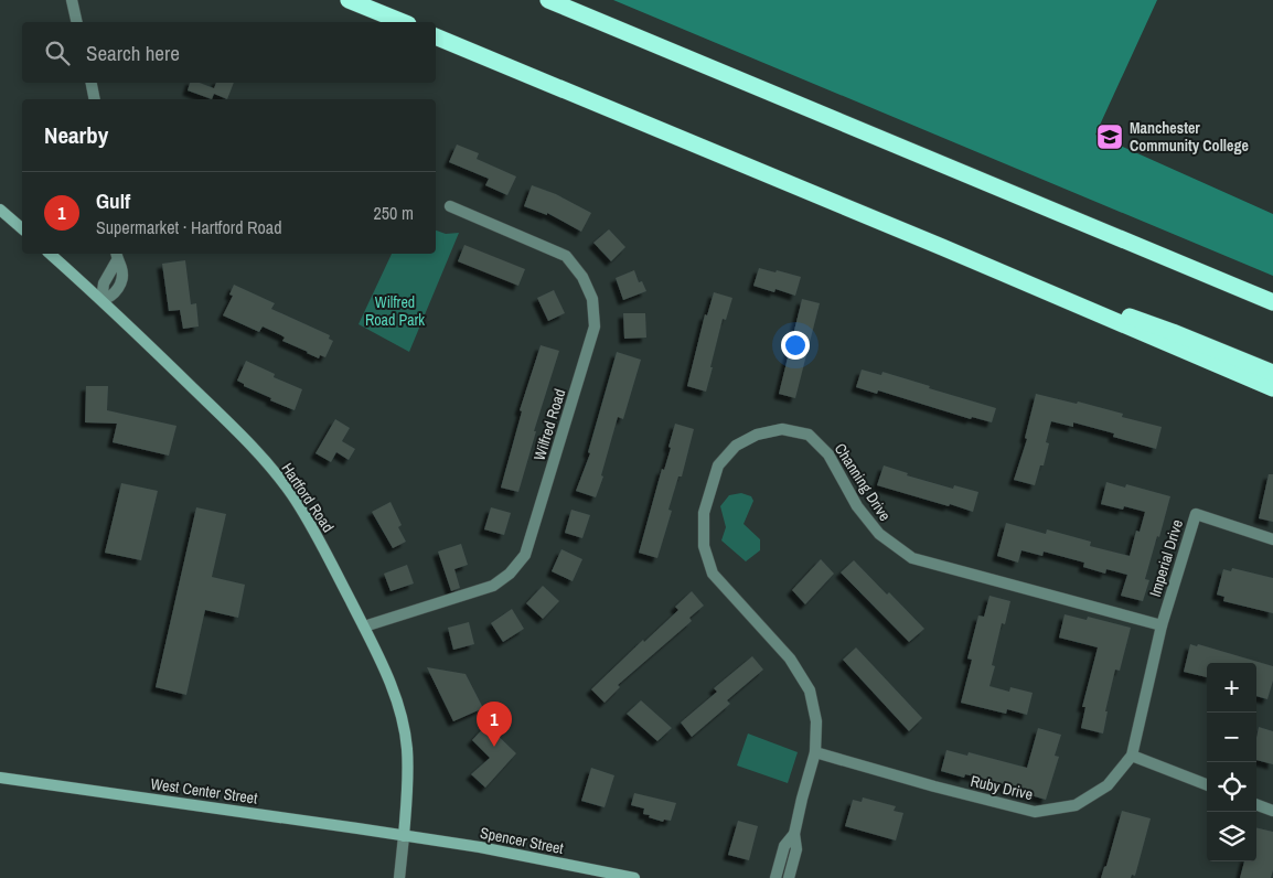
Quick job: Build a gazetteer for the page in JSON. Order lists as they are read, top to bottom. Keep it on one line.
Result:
{"streets":{"main road":["Hartford Road","West Center Street","Spencer Street"],"street":["Wilfred Road","Channing Drive","Imperial Drive","Ruby Drive"]},"crossings":[["Wilfred Road","Hartford Road"],["Channing Drive","Imperial Drive"],["Channing Drive","Ruby Drive"],["Hartford Road","West Center Street"],["Hartford Road","Spencer Street"],["Imperial Drive","Ruby Drive"],["West Center Street","Spencer Street"]],"parks":["Wilfred Road Park"],"places":{"school or university":["Manchester Community College"]},"page":{"search":"Search here","heading":"Nearby","list":[{"mark":"1","name":"Gulf","note":"Supermarket · Hartford Road","value":"250 m"}],"map_buttons":["+","−"],"pins":"1"}}
